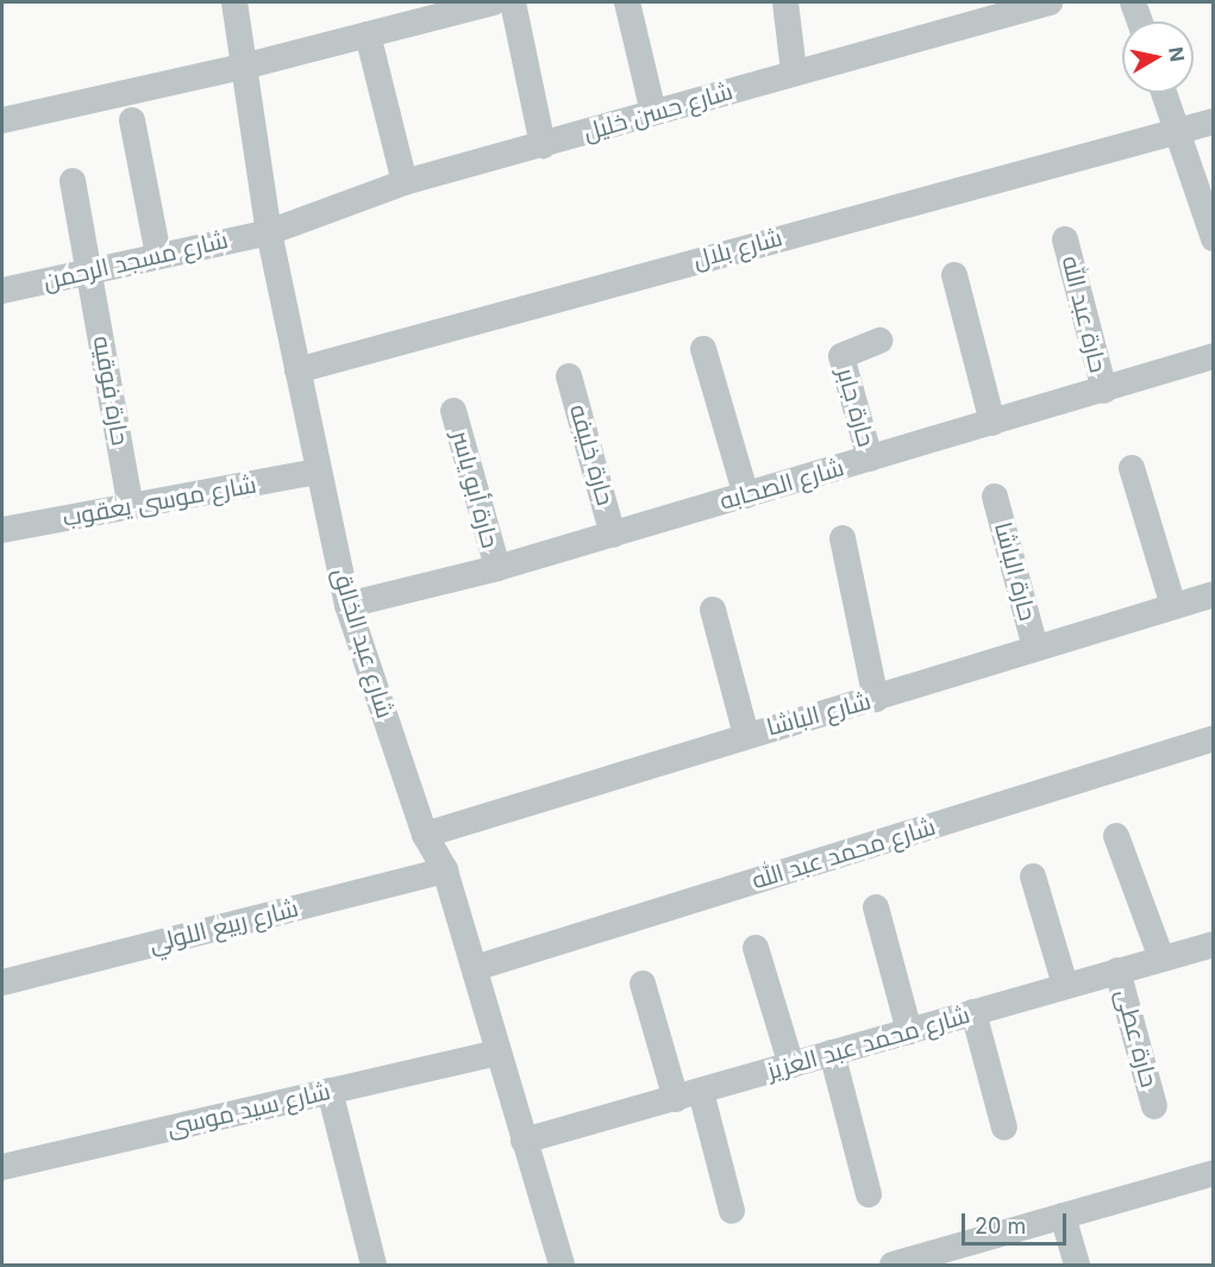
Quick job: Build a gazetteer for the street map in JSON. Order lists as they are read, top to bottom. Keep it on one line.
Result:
{"streets":{"street":["شارع حسن خليل","شارع بلال","شارع مسجد الرحمن","حارة عبد الله","حارة فوقيه","حارة جابر","حارة خليفه","شارع الصحابه","حارة أبو ياسر","شارع موسى يعقوب","حارة الباشا","شارع عبد الخالق","شارع الباشا","شارع محمد عبد الله","شارع ربيع اللولي","حارة عطى","شارع محمد عبد العزيز","شارع سيد موسى"]},"crossings":[["شارع حسن خليل","شارع مسجد الرحمن"],["شارع حسن خليل","شارع عبد الخالق"],["شارع بلال","شارع عبد الخالق"],["شارع مسجد الرحمن","حارة فوقيه"],["شارع مسجد الرحمن","شارع عبد الخالق"],["حارة عبد الله","شارع الصحابه"],["حارة فوقيه","شارع موسى يعقوب"],["حارة جابر","شارع الصحابه"],["حارة خليفه","شارع الصحابه"],["شارع الصحابه","حارة أبو ياسر"],["شارع الصحابه","شارع عبد الخالق"],["شارع موسى يعقوب","شارع عبد الخالق"],["حارة الباشا","شارع الباشا"],["شارع عبد الخالق","شارع الباشا"],["شارع عبد الخالق","شارع محمد عبد الله"],["شارع عبد الخالق","شارع ربيع اللولي"],["شارع عبد الخالق","شارع محمد عبد العزيز"],["شارع عبد الخالق","شارع سيد موسى"],["حارة عطى","شارع محمد عبد العزيز"]],"scale_bar":"20 m","north":"right"}
